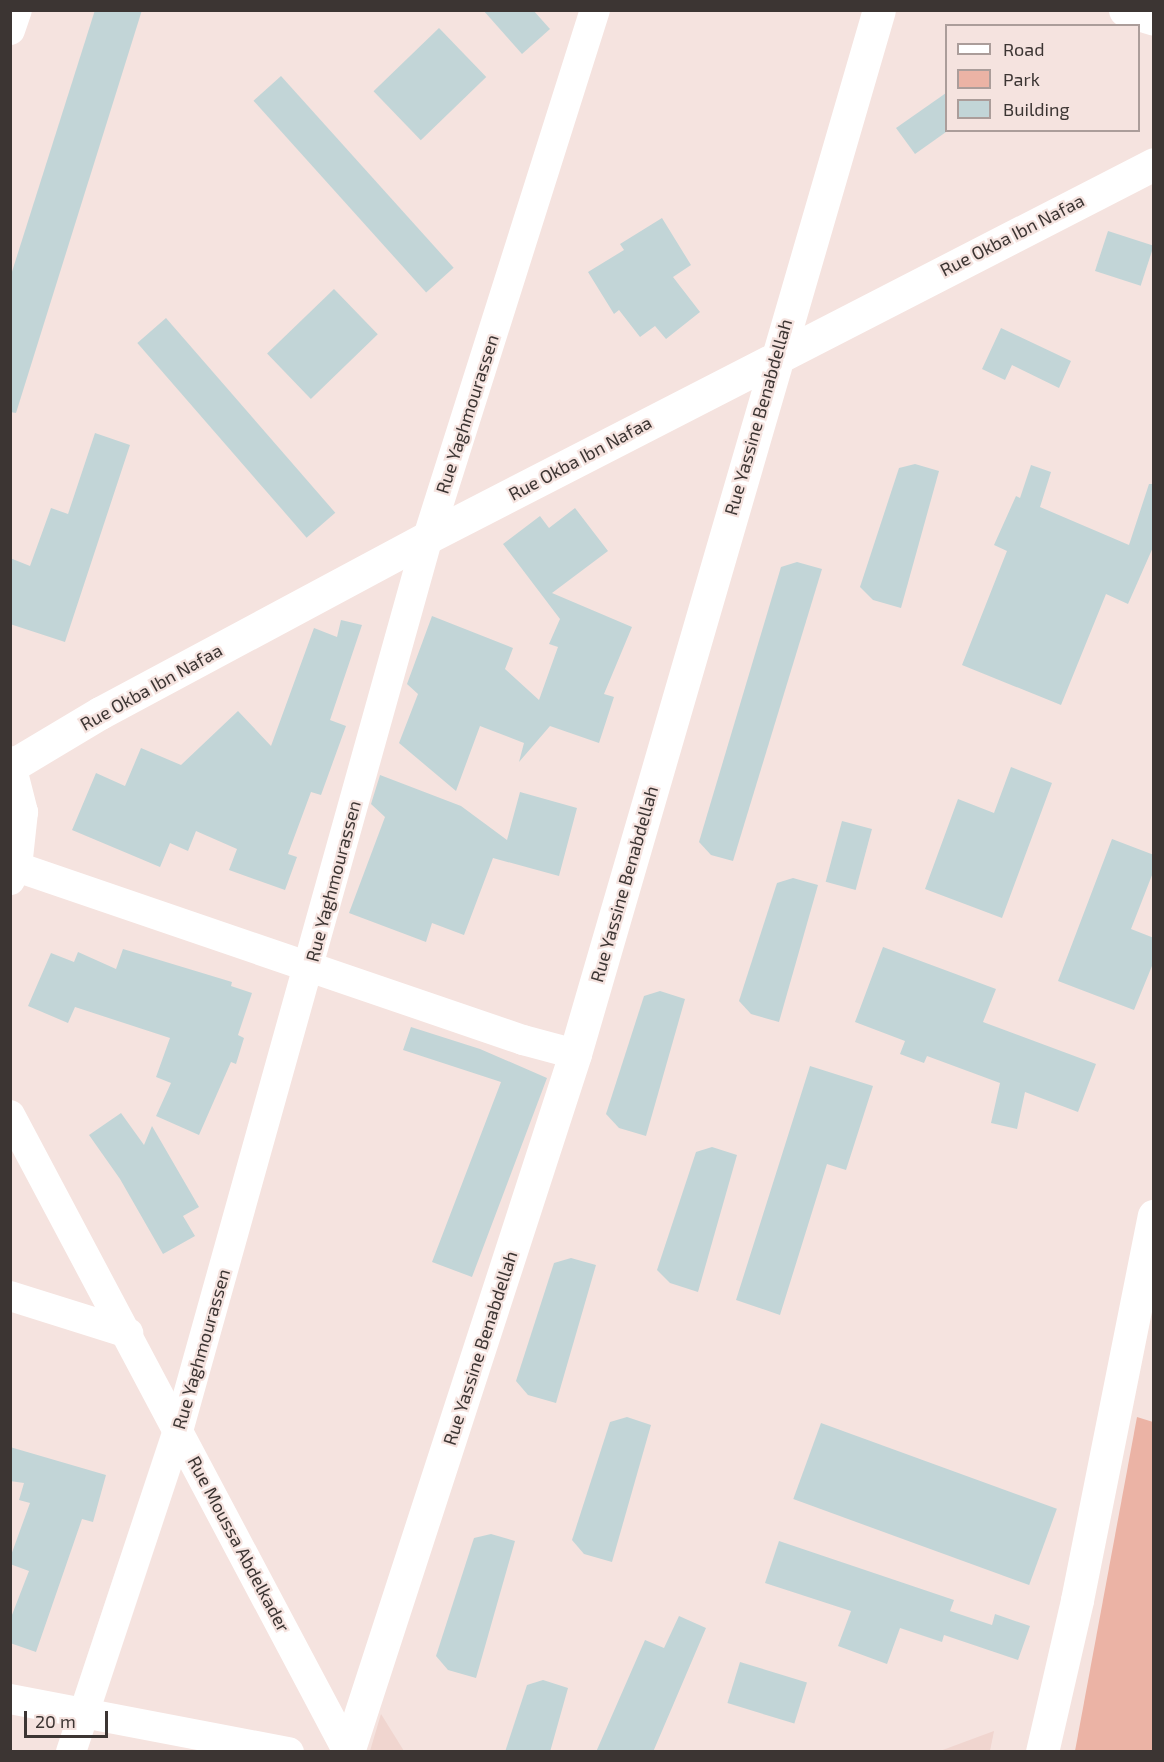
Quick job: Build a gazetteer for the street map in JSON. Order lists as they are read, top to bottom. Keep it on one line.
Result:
{"streets":{"street":["Rue Okba Ibn Nafaa","Rue Yaghmourassen","Rue Yassine Benabdellah","Rue Moussa Abdelkader"]},"crossings":[["Rue Okba Ibn Nafaa","Rue Yaghmourassen"],["Rue Okba Ibn Nafaa","Rue Yassine Benabdellah"],["Rue Yaghmourassen","Rue Moussa Abdelkader"],["Rue Yassine Benabdellah","Rue Moussa Abdelkader"]],"legend":["Road","Park","Building"],"scale_bar":"20 m"}
